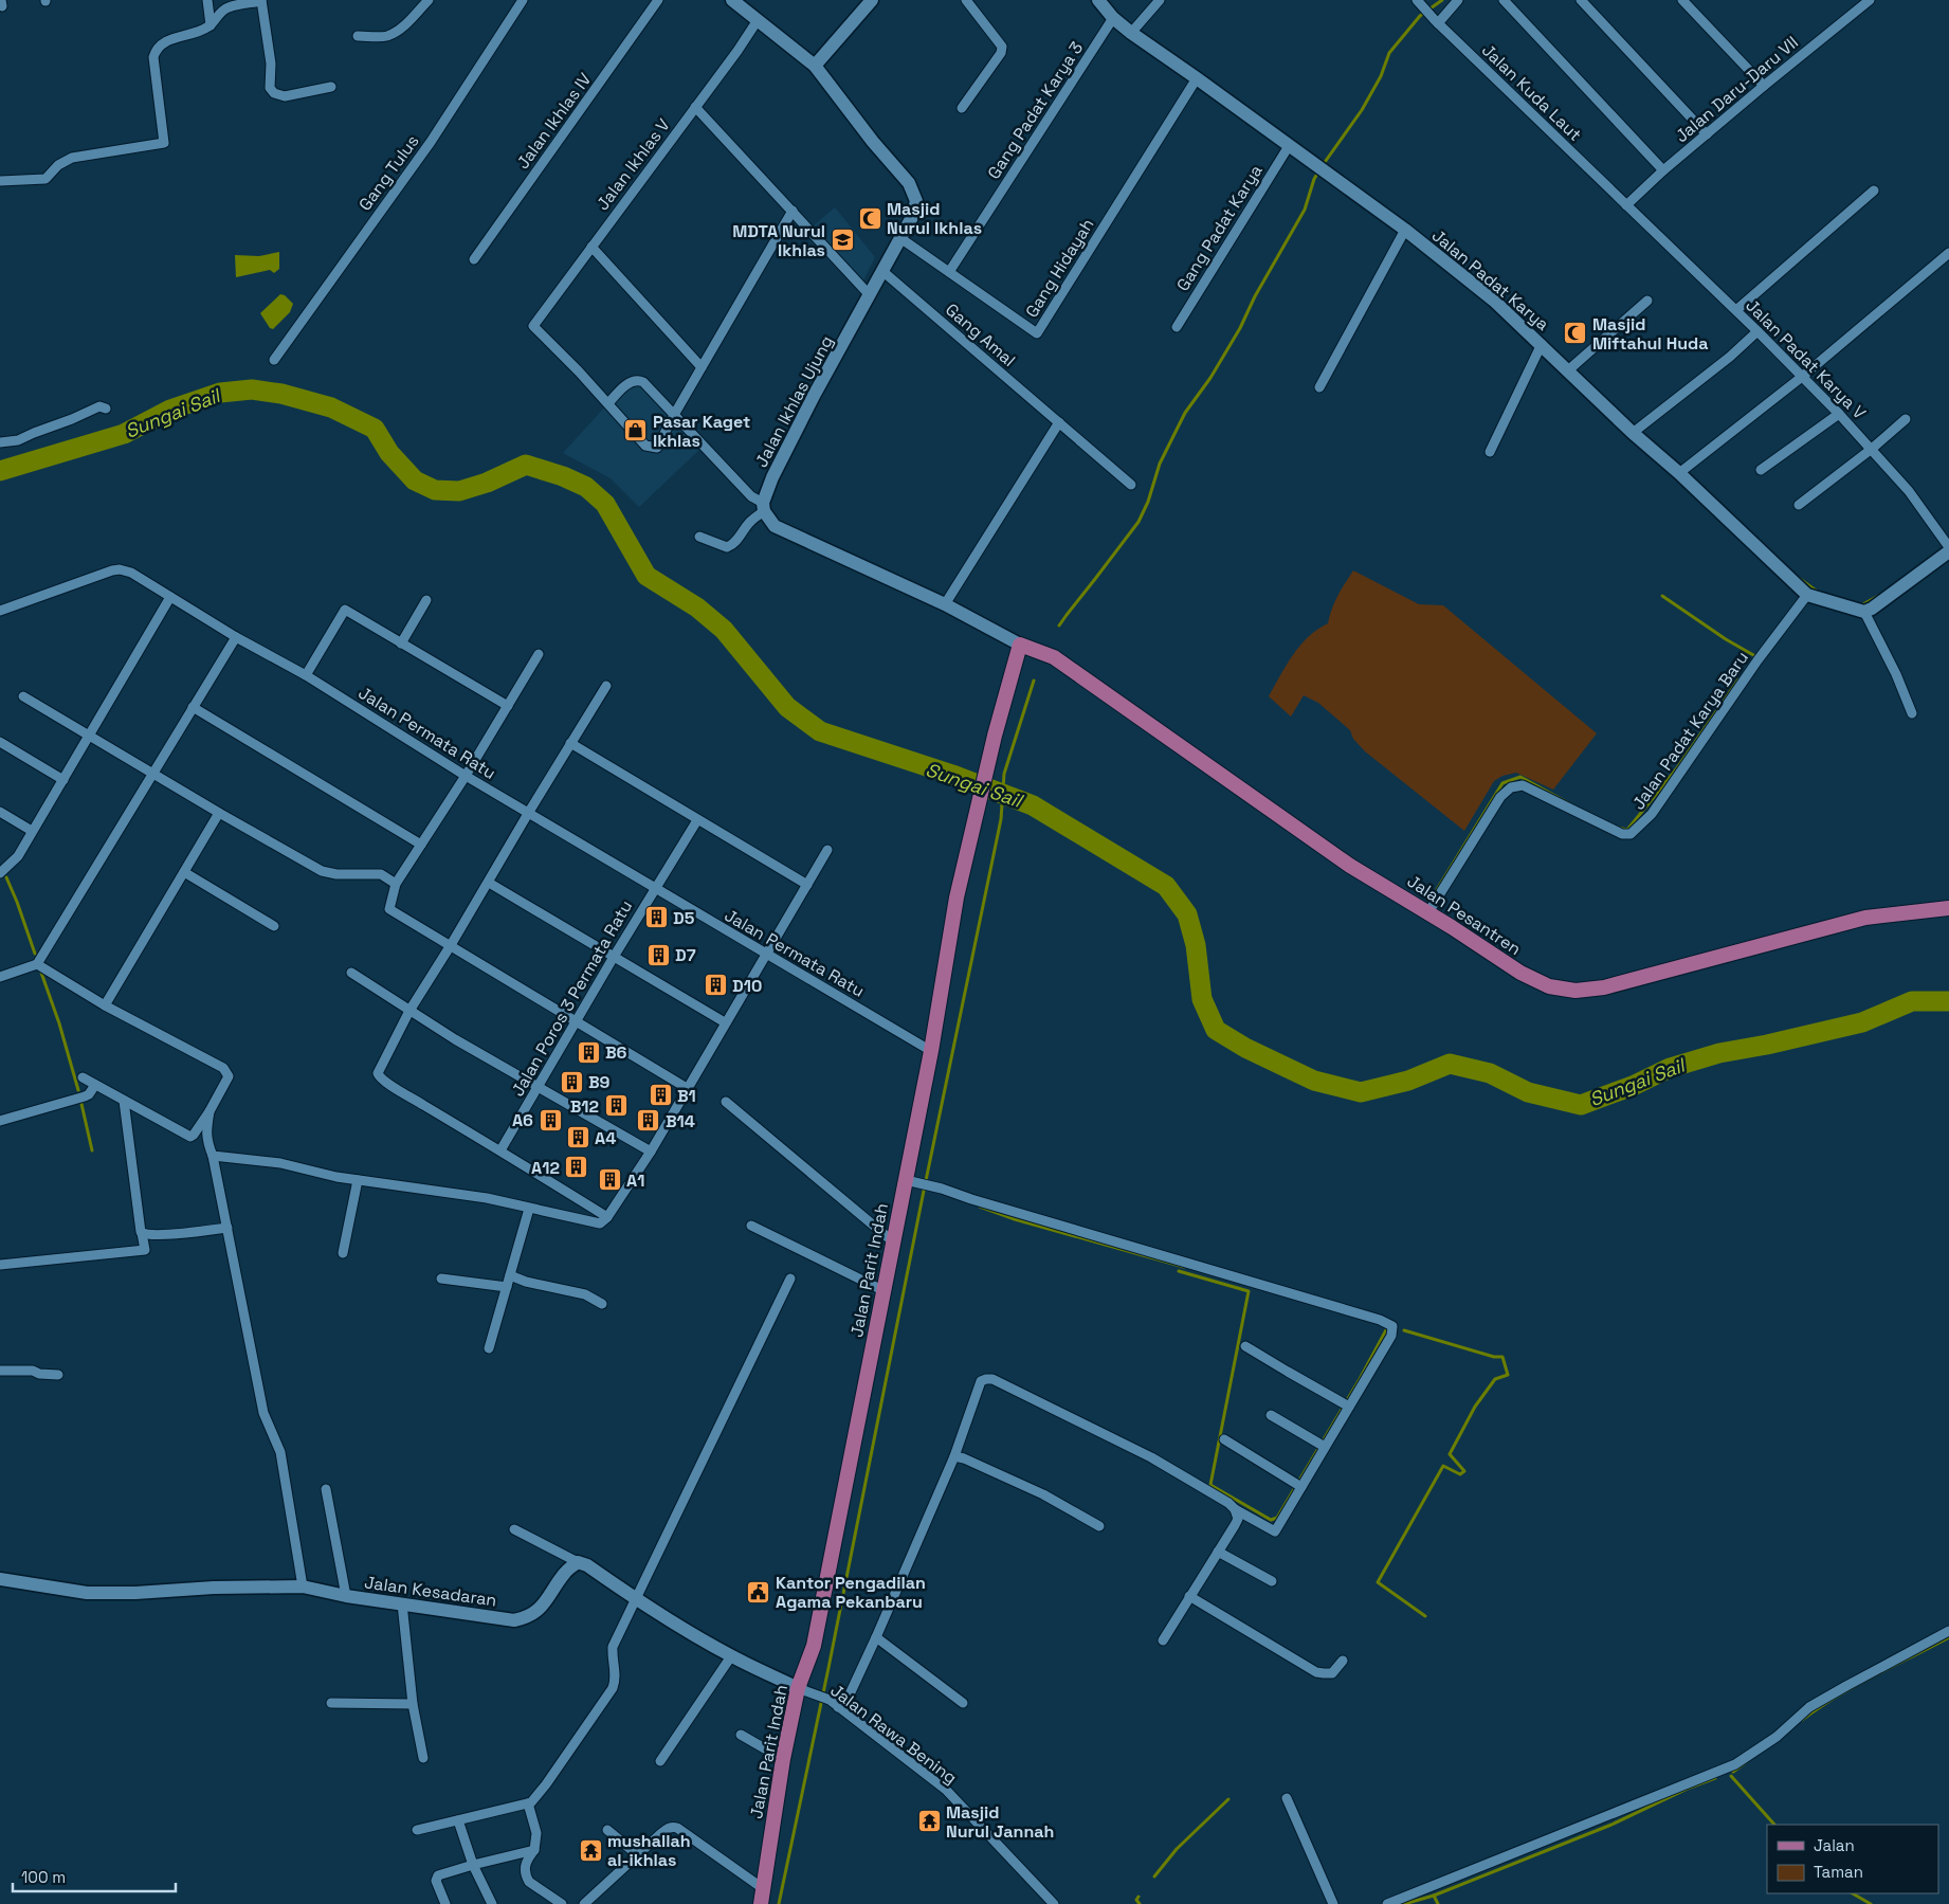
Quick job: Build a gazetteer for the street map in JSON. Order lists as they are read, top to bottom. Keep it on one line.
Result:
{"streets":{"main road":["Jalan Pesantren","Jalan Parit Indah"],"street":["Jalan Daru-Daru VII","Jalan Kuda Laut","Gang Padat Karya 3","Jalan Ikhlas IV","Jalan Ikhlas V","Gang Tulus","Gang Padat Karya","Gang Hidayah","Jalan Padat Karya","Gang Amal","Jalan Padat Karya V","Jalan Ikhlas Ujung","Jalan Padat Karya Baru","Jalan Permata Ratu","Jalan Poros 3 Permata Ratu","Jalan Kesadaran","Jalan Rawa Bening"]},"crossings":[["Jalan Daru-Daru VII","Jalan Kuda Laut"],["Jalan Daru-Daru VII","Jalan Padat Karya V"],["Jalan Kuda Laut","Jalan Padat Karya V"],["Gang Padat Karya 3","Gang Hidayah"],["Gang Padat Karya 3","Jalan Padat Karya"],["Jalan Ikhlas V","Jalan Ikhlas Ujung"],["Gang Padat Karya","Jalan Padat Karya"],["Gang Hidayah","Jalan Padat Karya"],["Gang Hidayah","Jalan Ikhlas Ujung"],["Jalan Padat Karya","Jalan Padat Karya Baru"],["Gang Amal","Jalan Ikhlas Ujung"],["Jalan Padat Karya Baru","Jalan Pesantren"],["Jalan Permata Ratu","Jalan Poros 3 Permata Ratu"],["Jalan Permata Ratu","Jalan Parit Indah"],["Jalan Pesantren","Jalan Parit Indah"],["Jalan Parit Indah","Jalan Rawa Bening"]],"water":["Sungai Sail"],"places":{"mosque":["Masjid Nurul Ikhlas","Masjid Miftahul Huda"],"school or university":["MDTA Nurul Ikhlas"],"shop":["Pasar Kaget Ikhlas"],"building":["D5","D7","D10","B6","B9","B1","B12","A6","B14","A4","A12","A1"],"public building":["Kantor Pengadilan Agama Pekanbaru"],"temple":["Masjid Nurul Jannah","mushallah al-ikhlas"]},"legend":["Jalan","Taman"],"scale_bar":"100 m"}
